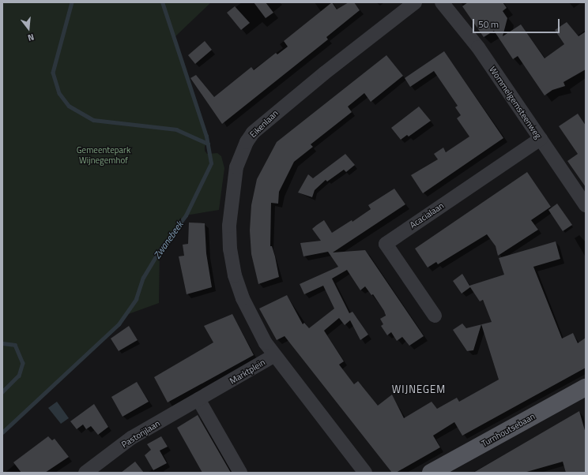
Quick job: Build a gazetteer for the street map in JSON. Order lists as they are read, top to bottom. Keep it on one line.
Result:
{"streets":{"main road":["Turnhoutsebaan"],"street":["Wommelgemsteenweg","Eikenlaan","Acacialaan","Marktplein","Pastorijlaan"]},"crossings":[["Wommelgemsteenweg","Acacialaan"],["Eikenlaan","Marktplein"],["Marktplein","Pastorijlaan"]],"districts":["WIJNEGEM"],"water":["Zwanebeek"],"parks":["Gemeentepark Wijnegemhof"],"scale_bar":"50 m","north":"bottom"}
